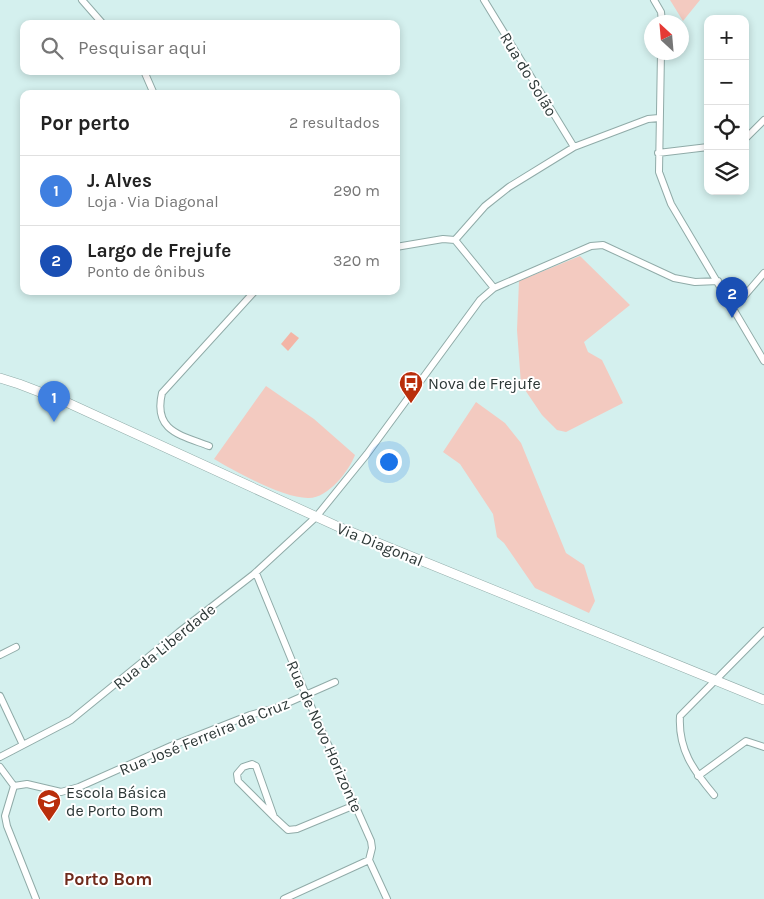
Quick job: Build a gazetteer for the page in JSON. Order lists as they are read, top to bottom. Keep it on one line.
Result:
{"streets":{"main road":["Via Diagonal"],"street":["Rua do Solão","Rua da Liberdade","Rua José Ferreira da Cruz","Rua de Novo Horizonte"]},"crossings":[["Via Diagonal","Rua da Liberdade"],["Rua da Liberdade","Rua de Novo Horizonte"],["Rua José Ferreira da Cruz","Rua de Novo Horizonte"]],"districts":["Porto Bom"],"places":{"bus stop":["Nova de Frejufe"],"school or university":["Escola Básica de Porto Bom"]},"north":"top left","page":{"map_buttons":["+","−"],"search":"Pesquisar aqui","heading":["Por perto","2 resultados"],"list":[{"mark":"1","name":"J. Alves","note":"Loja · Via Diagonal","value":"290 m"},{"mark":"2","name":"Largo de Frejufe","note":"Ponto de ônibus","value":"320 m"}],"pins":["2","1"]}}
